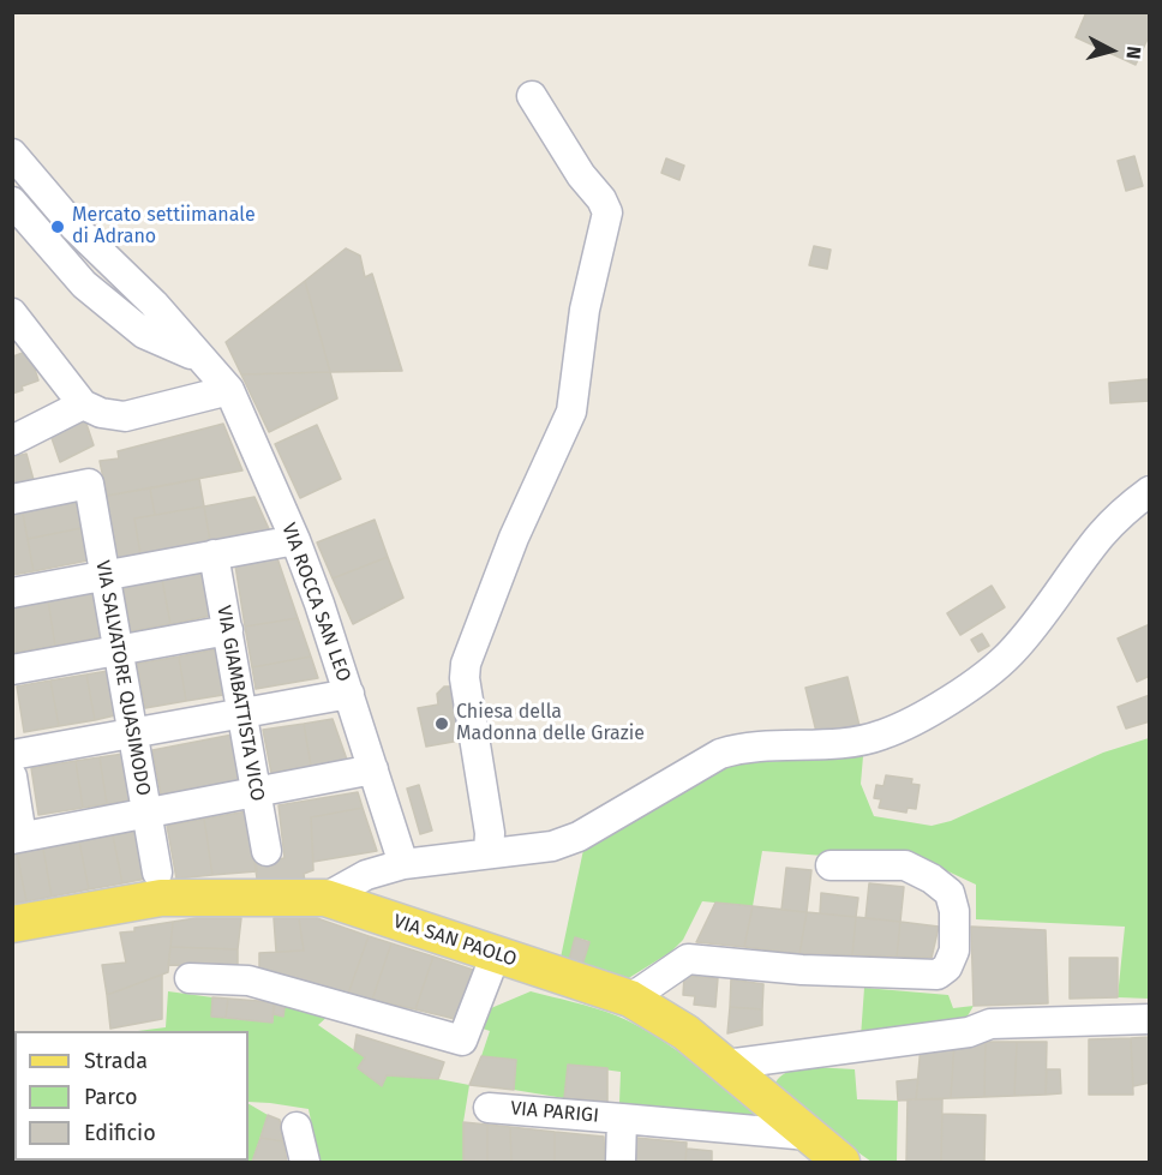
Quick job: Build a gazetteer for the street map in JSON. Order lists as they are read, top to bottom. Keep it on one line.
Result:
{"streets":{"main road":["VIA SAN PAOLO"],"street":["VIA ROCCA SAN LEO","VIA SALVATORE QUASIMODO","VIA GIAMBATTISTA VICO","VIA PARIGI"]},"places":["Mercato settiimanale di Adrano","Chiesa della Madonna delle Grazie"],"legend":["Strada","Parco","Edificio"],"north":"right"}
